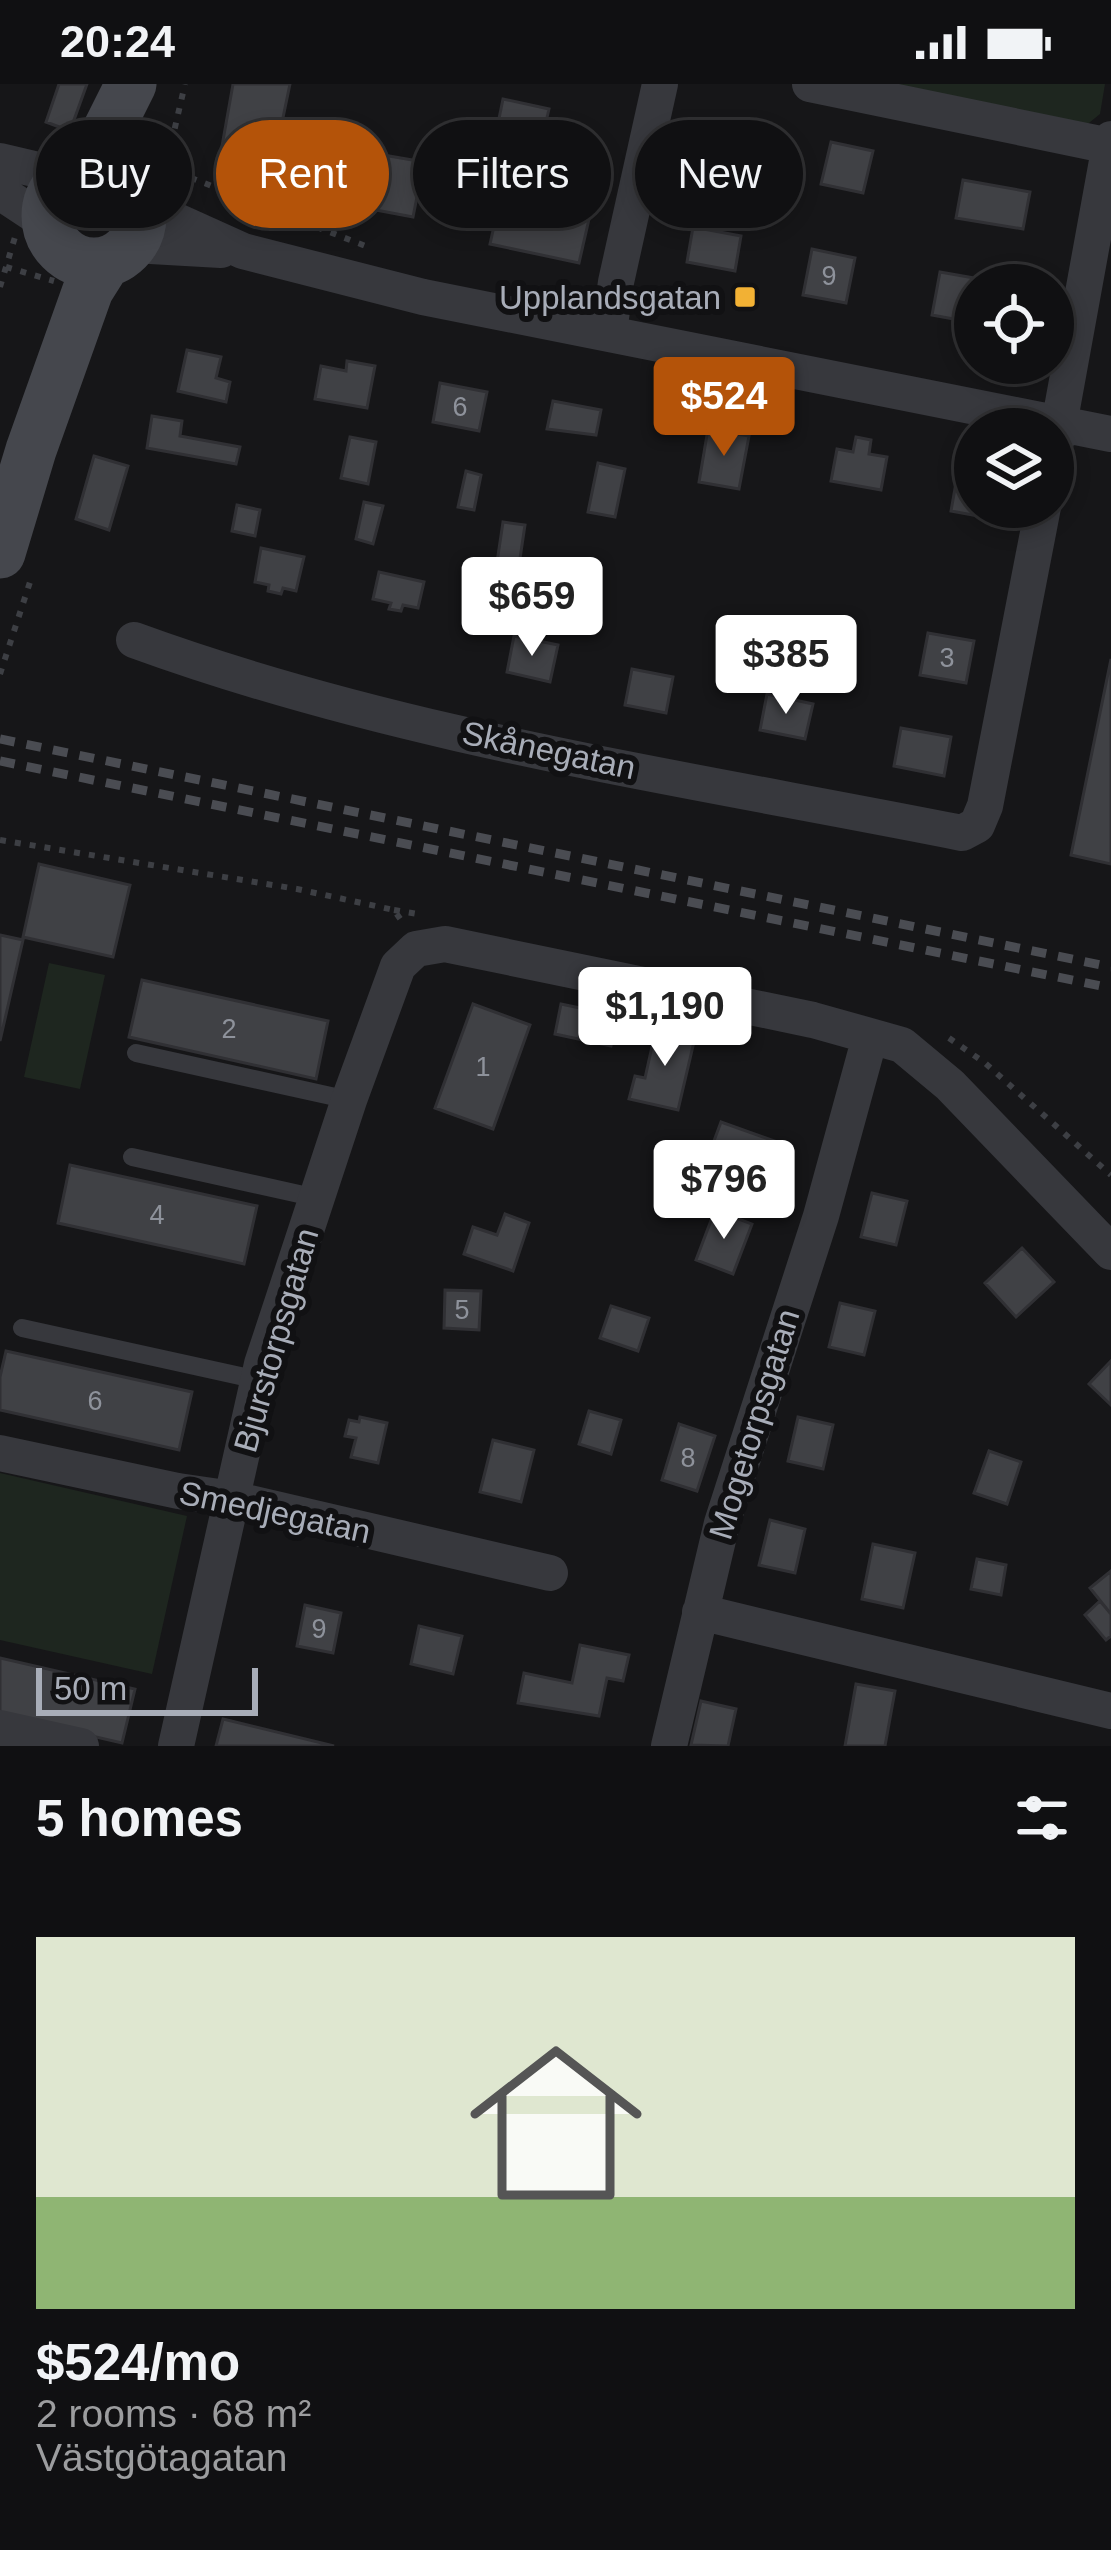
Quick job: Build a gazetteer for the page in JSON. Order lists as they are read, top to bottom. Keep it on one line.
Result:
{"streets":{"street":["Skånegatan","Bjurstorpsgatan","Mogetorpsgatan","Smedjegatan"]},"crossings":[["Bjurstorpsgatan","Smedjegatan"]],"places":{"transit":["Upplandsgatan"]},"house_numbers":["9","6","3","2","1","4","5","6","8","9"],"scale_bar":"50 m","page":{"status":"20:24","chip":["Buy","Rent","Filters","New"],"price":["$524","$659","$385","$1,190","$796"],"scale":"50 m","heading":"5 homes","list":[{"name":"$524/mo","note":"2 rooms · 68 m² · Västgötagatan"}]}}
